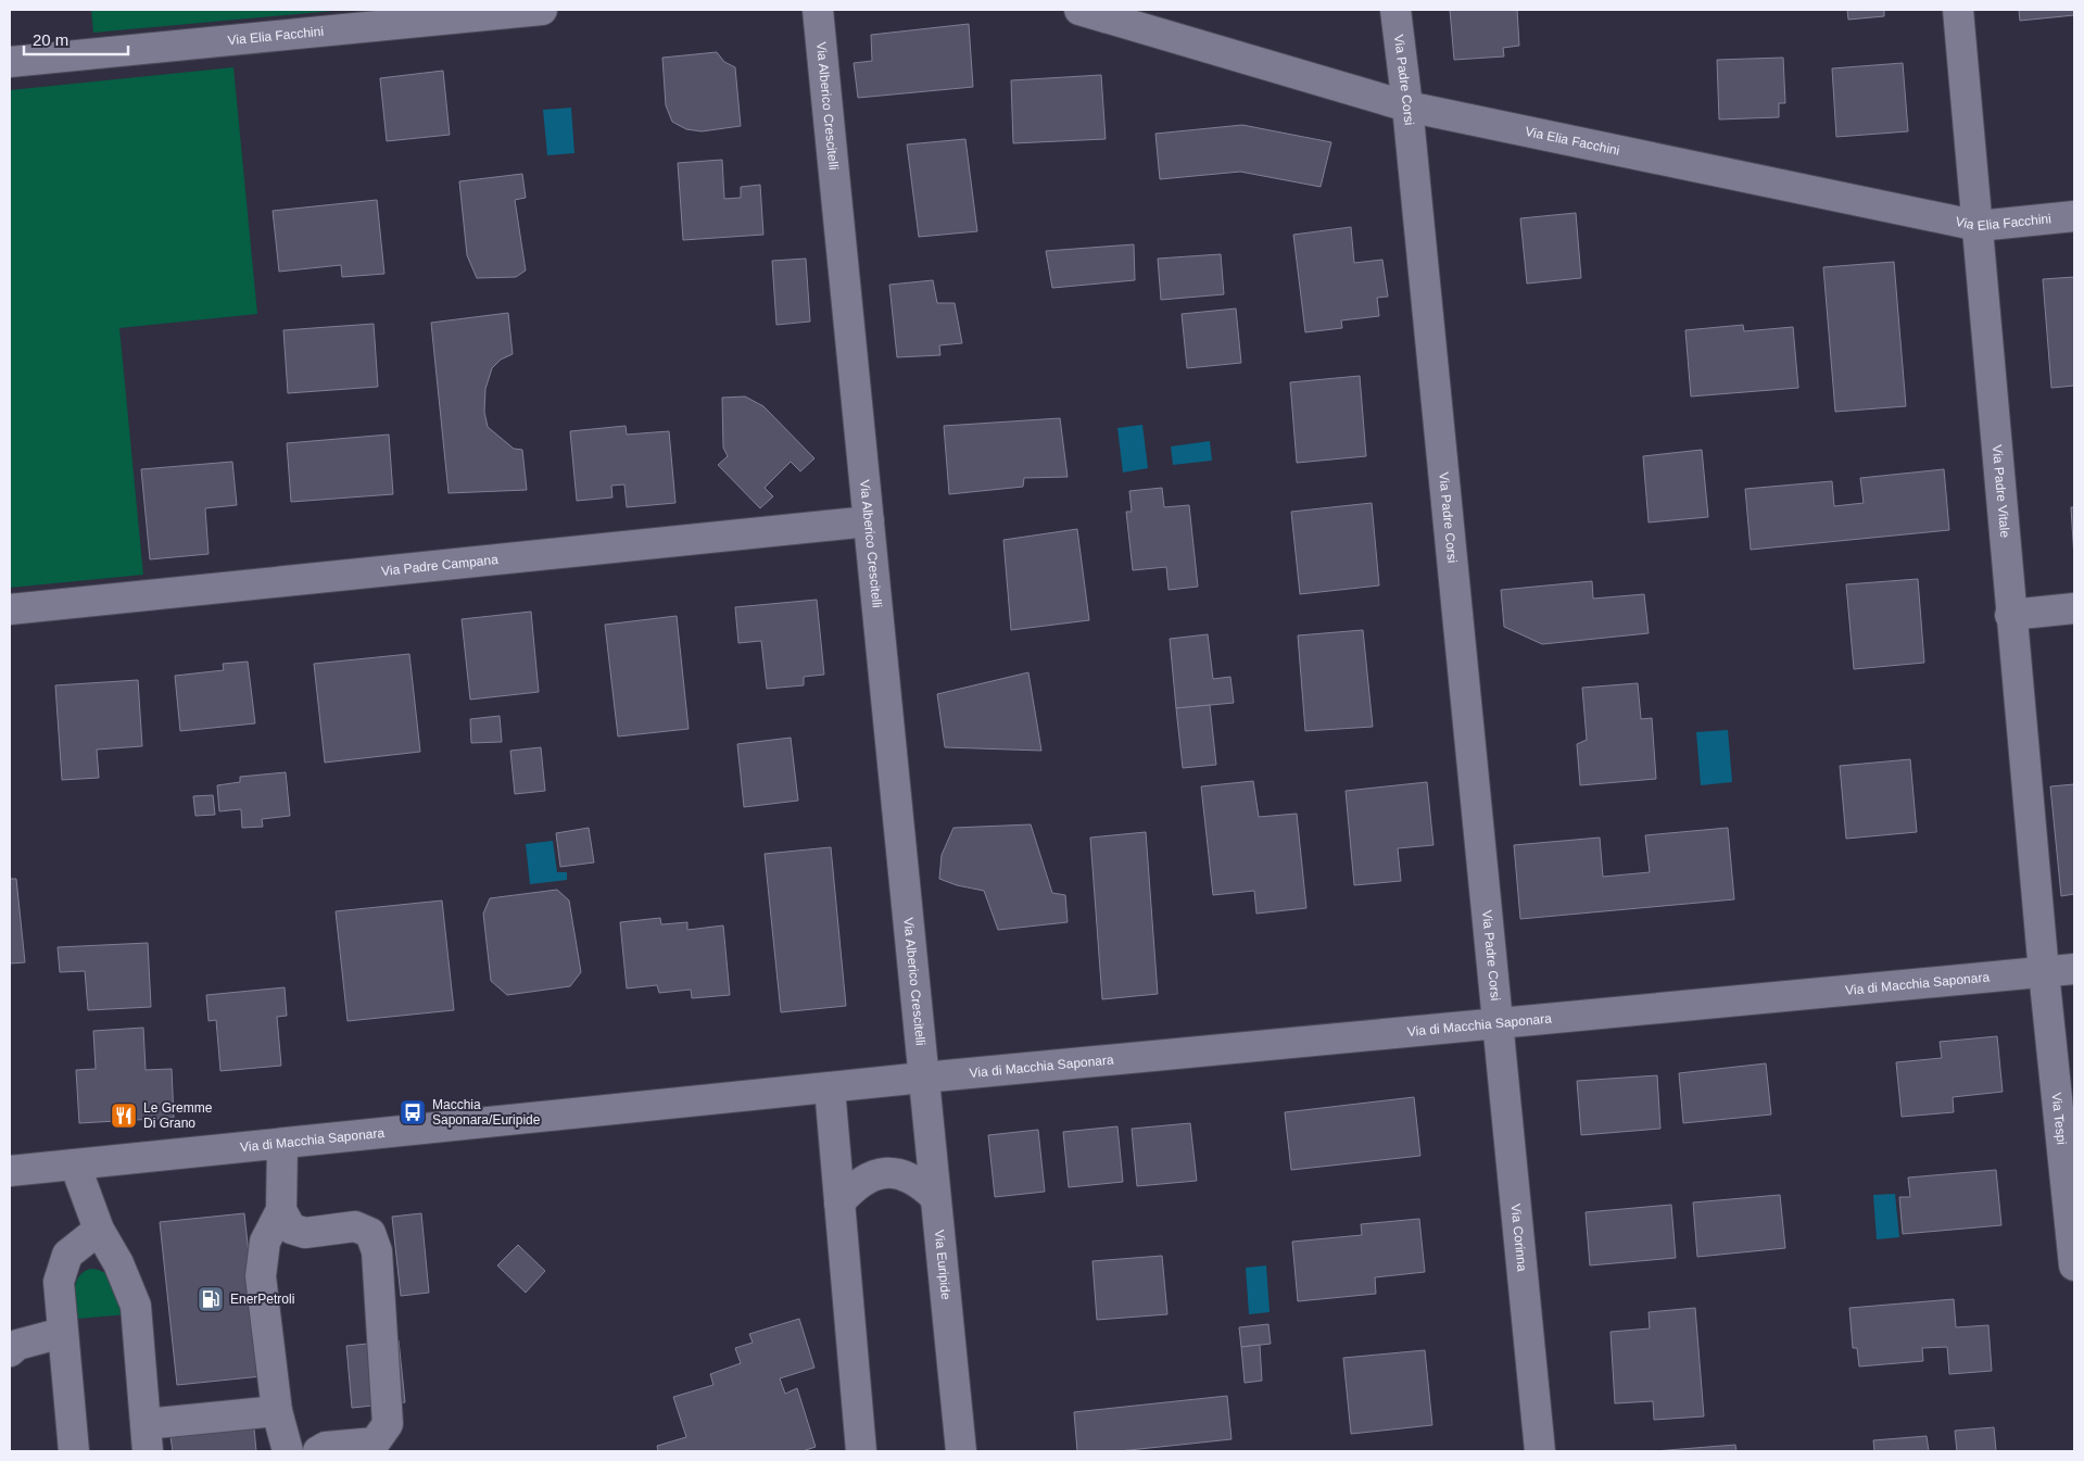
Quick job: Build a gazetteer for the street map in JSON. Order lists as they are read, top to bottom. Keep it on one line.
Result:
{"streets":{"street":["Via Elia Facchini","Via Padre Corsi","Via Alberico Crescitelli","Via Padre Vitale","Via Padre Campana","Via di Macchia Saponara","Via Tespi","Via Corinna","Via Euripide"]},"crossings":[["Via Elia Facchini","Via Padre Corsi"],["Via Elia Facchini","Via Padre Vitale"],["Via Padre Corsi","Via di Macchia Saponara"],["Via Padre Corsi","Via Corinna"],["Via Alberico Crescitelli","Via Padre Campana"],["Via Alberico Crescitelli","Via di Macchia Saponara"],["Via Alberico Crescitelli","Via Euripide"],["Via Padre Vitale","Via di Macchia Saponara"],["Via Padre Vitale","Via Tespi"],["Via di Macchia Saponara","Via Tespi"],["Via di Macchia Saponara","Via Corinna"],["Via di Macchia Saponara","Via Euripide"]],"places":{"bus stop":["Macchia Saponara/Euripide"],"restaurant":["Le Gremme Di Grano"],"fuel station":["EnerPetroli"]},"scale_bar":"20 m"}
